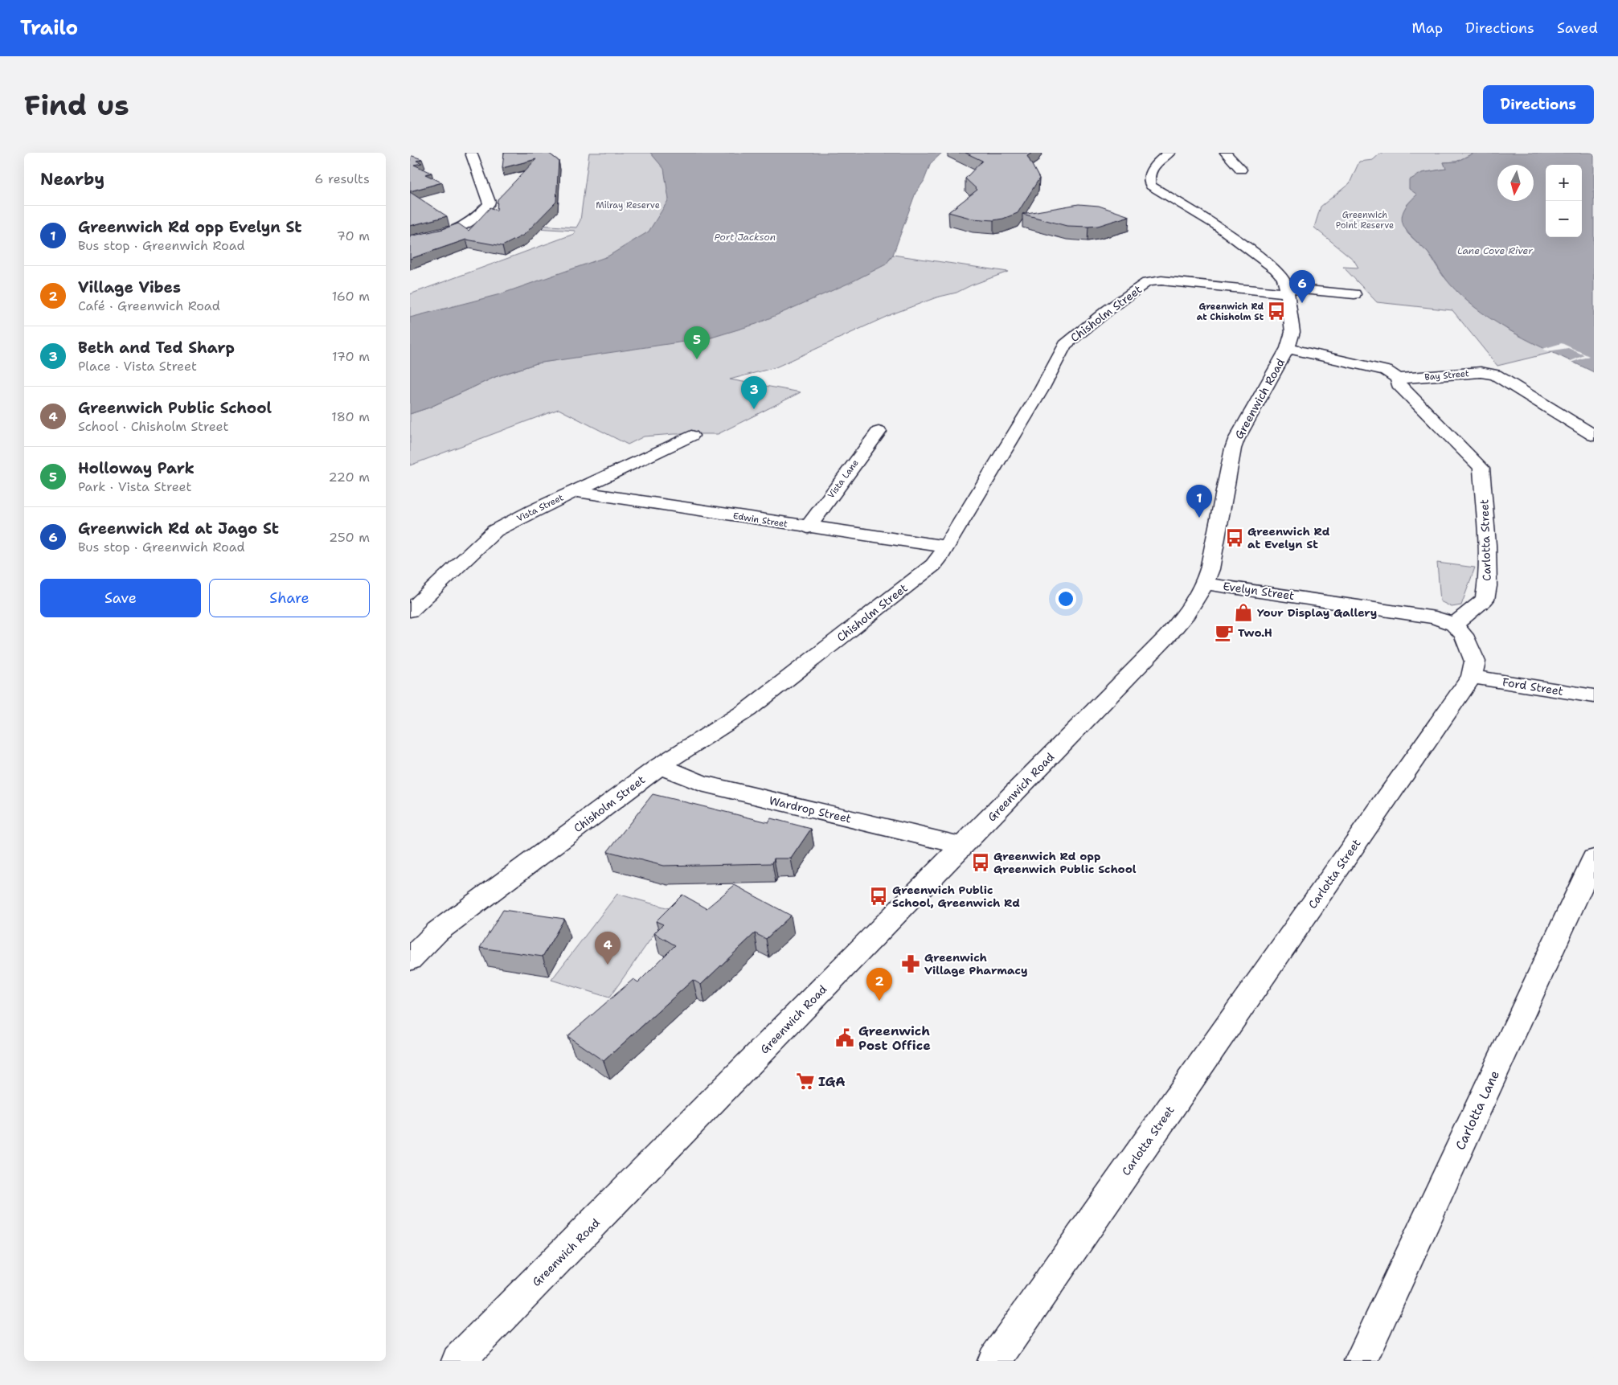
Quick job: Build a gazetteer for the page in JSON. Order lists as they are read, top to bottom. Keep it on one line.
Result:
{"streets":{"street":["Chisholm Street","Bay Street","Greenwich Road","Vista Lane","Vista Street","Edwin Street","Carlotta Street","Evelyn Street","Ford Street","Wardrop Street","Carlotta Lane"]},"crossings":[["Chisholm Street","Greenwich Road"],["Chisholm Street","Edwin Street"],["Chisholm Street","Wardrop Street"],["Bay Street","Carlotta Street"],["Greenwich Road","Evelyn Street"],["Greenwich Road","Wardrop Street"],["Vista Lane","Edwin Street"],["Vista Street","Edwin Street"],["Carlotta Street","Evelyn Street"],["Carlotta Street","Ford Street"]],"water":["Port Jackson","Lane Cove River"],"parks":["Milray Reserve","Greenwich Point Reserve"],"places":{"bus stop":["Greenwich Rd at Chisholm St","Greenwich Rd at Evelyn St","Greenwich Rd opp Greenwich Public School","Greenwich Public School, Greenwich Rd"],"shop":["Your Display Gallery"],"cafe":["Two.H"],"pharmacy":["Greenwich Village Pharmacy"],"public building":["Greenwich Post Office"],"supermarket":["IGA"]},"north":"bottom","page":{"header":"Trailo","nav":["Map","Directions","Saved"],"buttons":["Directions",["Save","Share"]],"title":"Find us","heading":["Nearby","6 results"],"map_buttons":["+","−"],"list":[{"mark":"1","name":"Greenwich Rd opp Evelyn St","note":"Bus stop · Greenwich Road","value":"70 m"},{"mark":"2","name":"Village Vibes","note":"Café · Greenwich Road","value":"160 m"},{"mark":"3","name":"Beth and Ted Sharp","note":"Place · Vista Street","value":"170 m"},{"mark":"4","name":"Greenwich Public School","note":"School · Chisholm Street","value":"180 m"},{"mark":"5","name":"Holloway Park","note":"Park · Vista Street","value":"220 m"},{"mark":"6","name":"Greenwich Rd at Jago St","note":"Bus stop · Greenwich Road","value":"250 m"}],"pins":["6","5","3","1","4","2"]}}
